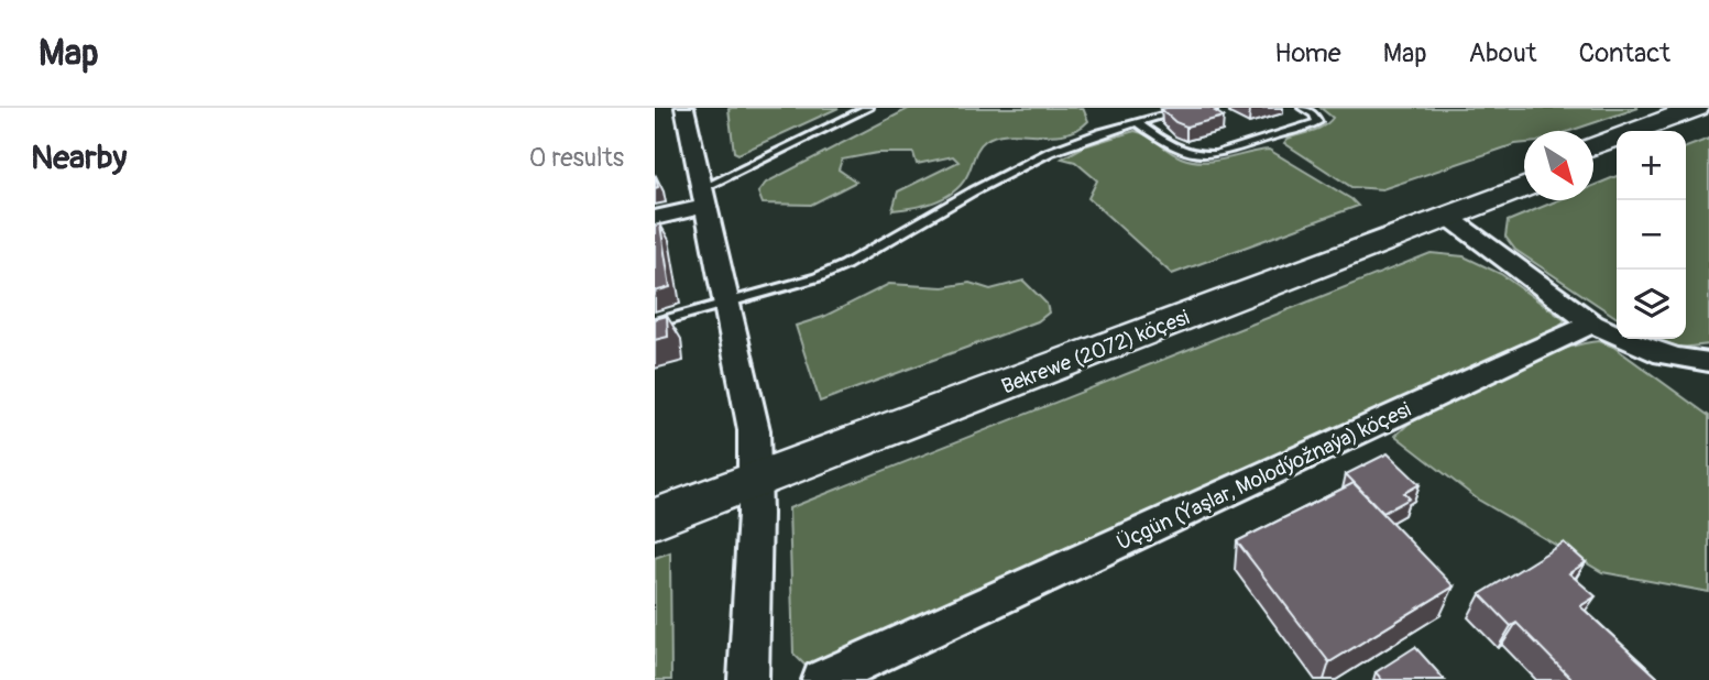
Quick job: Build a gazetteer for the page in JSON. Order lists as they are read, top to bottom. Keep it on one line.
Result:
{"streets":{"main road":["Bekrewe (2072) köçesi"],"street":["Üçgün (Ýaşlar, Molodýožnaýa) köçesi"]},"north":"bottom right","page":{"header":"Map","nav":["Home","Map","About","Contact"],"heading":["Nearby","0 results"],"map_buttons":["+","−"]}}
